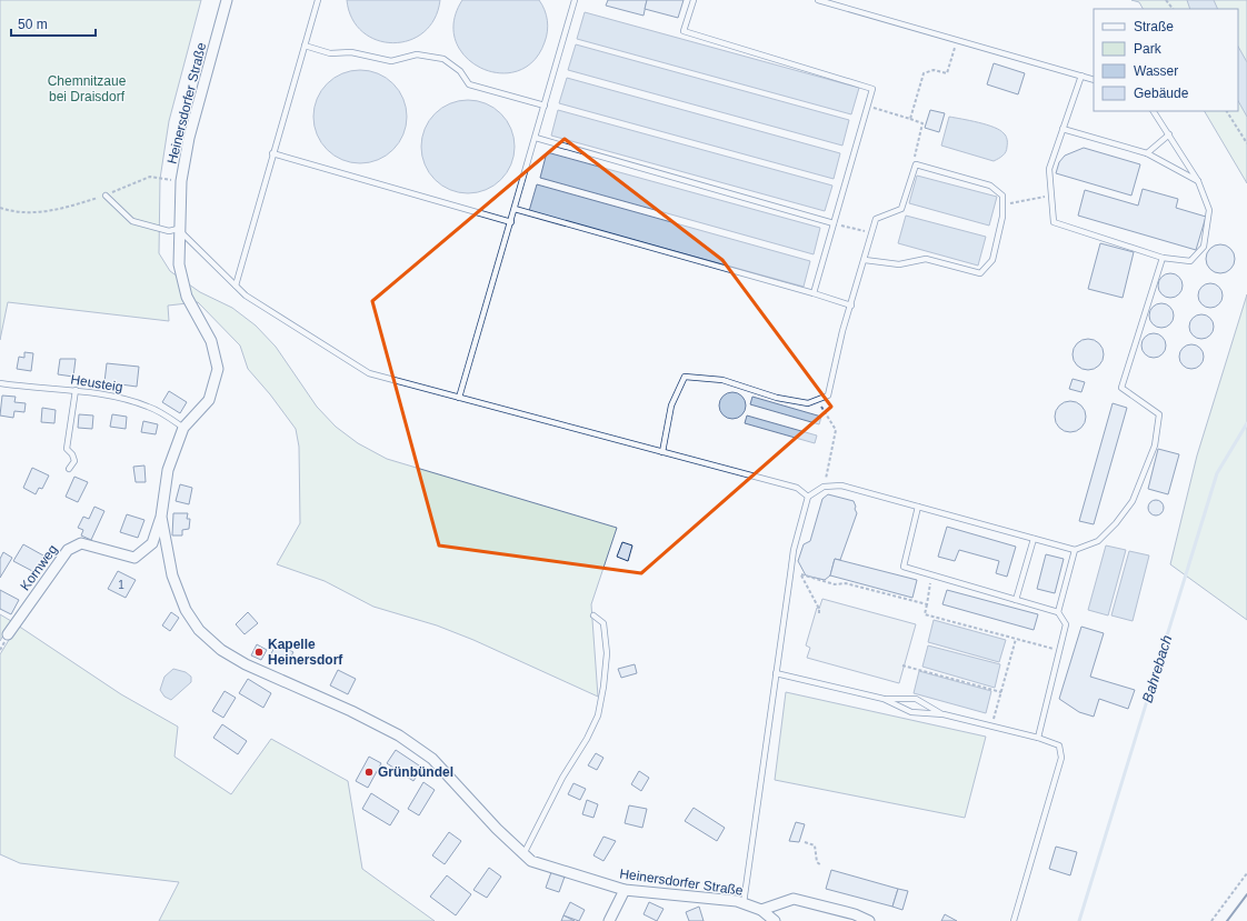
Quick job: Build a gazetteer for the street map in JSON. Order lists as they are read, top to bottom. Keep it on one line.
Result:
{"streets":{"street":["Heinersdorfer Straße","Kornweg"],"lane":["Heusteig"]},"crossings":[["Heinersdorfer Straße","Heusteig"],["Heinersdorfer Straße","Kornweg"]],"water":["Bahrebach"],"parks":["Chemnitzaue bei Draisdorf"],"places":["Kapelle Heinersdorf","Grünbündel"],"house_numbers":["1"],"legend":["Straße","Park","Wasser","Gebäude"],"scale_bar":"50 m"}
